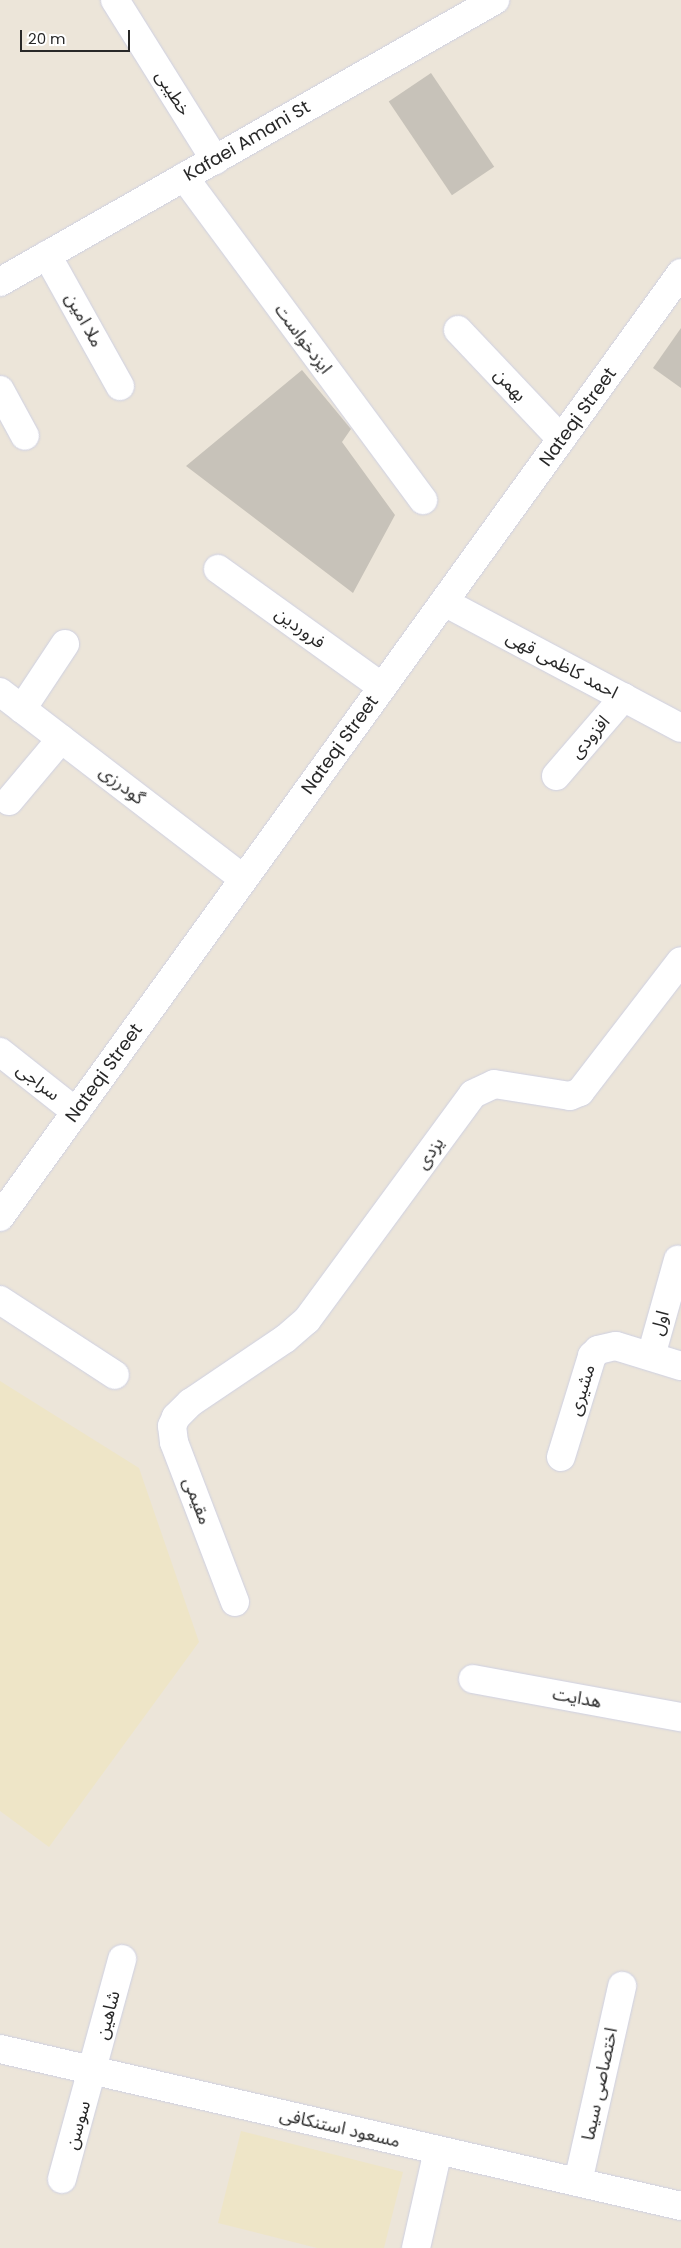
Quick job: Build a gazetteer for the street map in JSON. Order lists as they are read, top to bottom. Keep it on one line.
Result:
{"streets":{"street":["خطیبی","Kafaei Amani St","ملا امین","ایزدخواست","بهمن","Nateqi Street","فروردین","احمد کاظمی قهی","افزودی","گودرزی","سراجی","یزدی","اول","مشیری","مقیمی","هدایت","شاهین","اختصاصی سیما","سوسن","مسعود استنکافی"]},"crossings":[["خطیبی","Kafaei Amani St"],["Kafaei Amani St","ملا امین"],["Kafaei Amani St","ایزدخواست"],["بهمن","Nateqi Street"],["Nateqi Street","فروردین"],["Nateqi Street","احمد کاظمی قهی"],["Nateqi Street","گودرزی"],["Nateqi Street","سراجی"],["احمد کاظمی قهی","افزودی"],["یزدی","مقیمی"],["اول","مشیری"],["شاهین","سوسن"],["شاهین","مسعود استنکافی"],["اختصاصی سیما","مسعود استنکافی"],["سوسن","مسعود استنکافی"]],"scale_bar":"20 m"}
